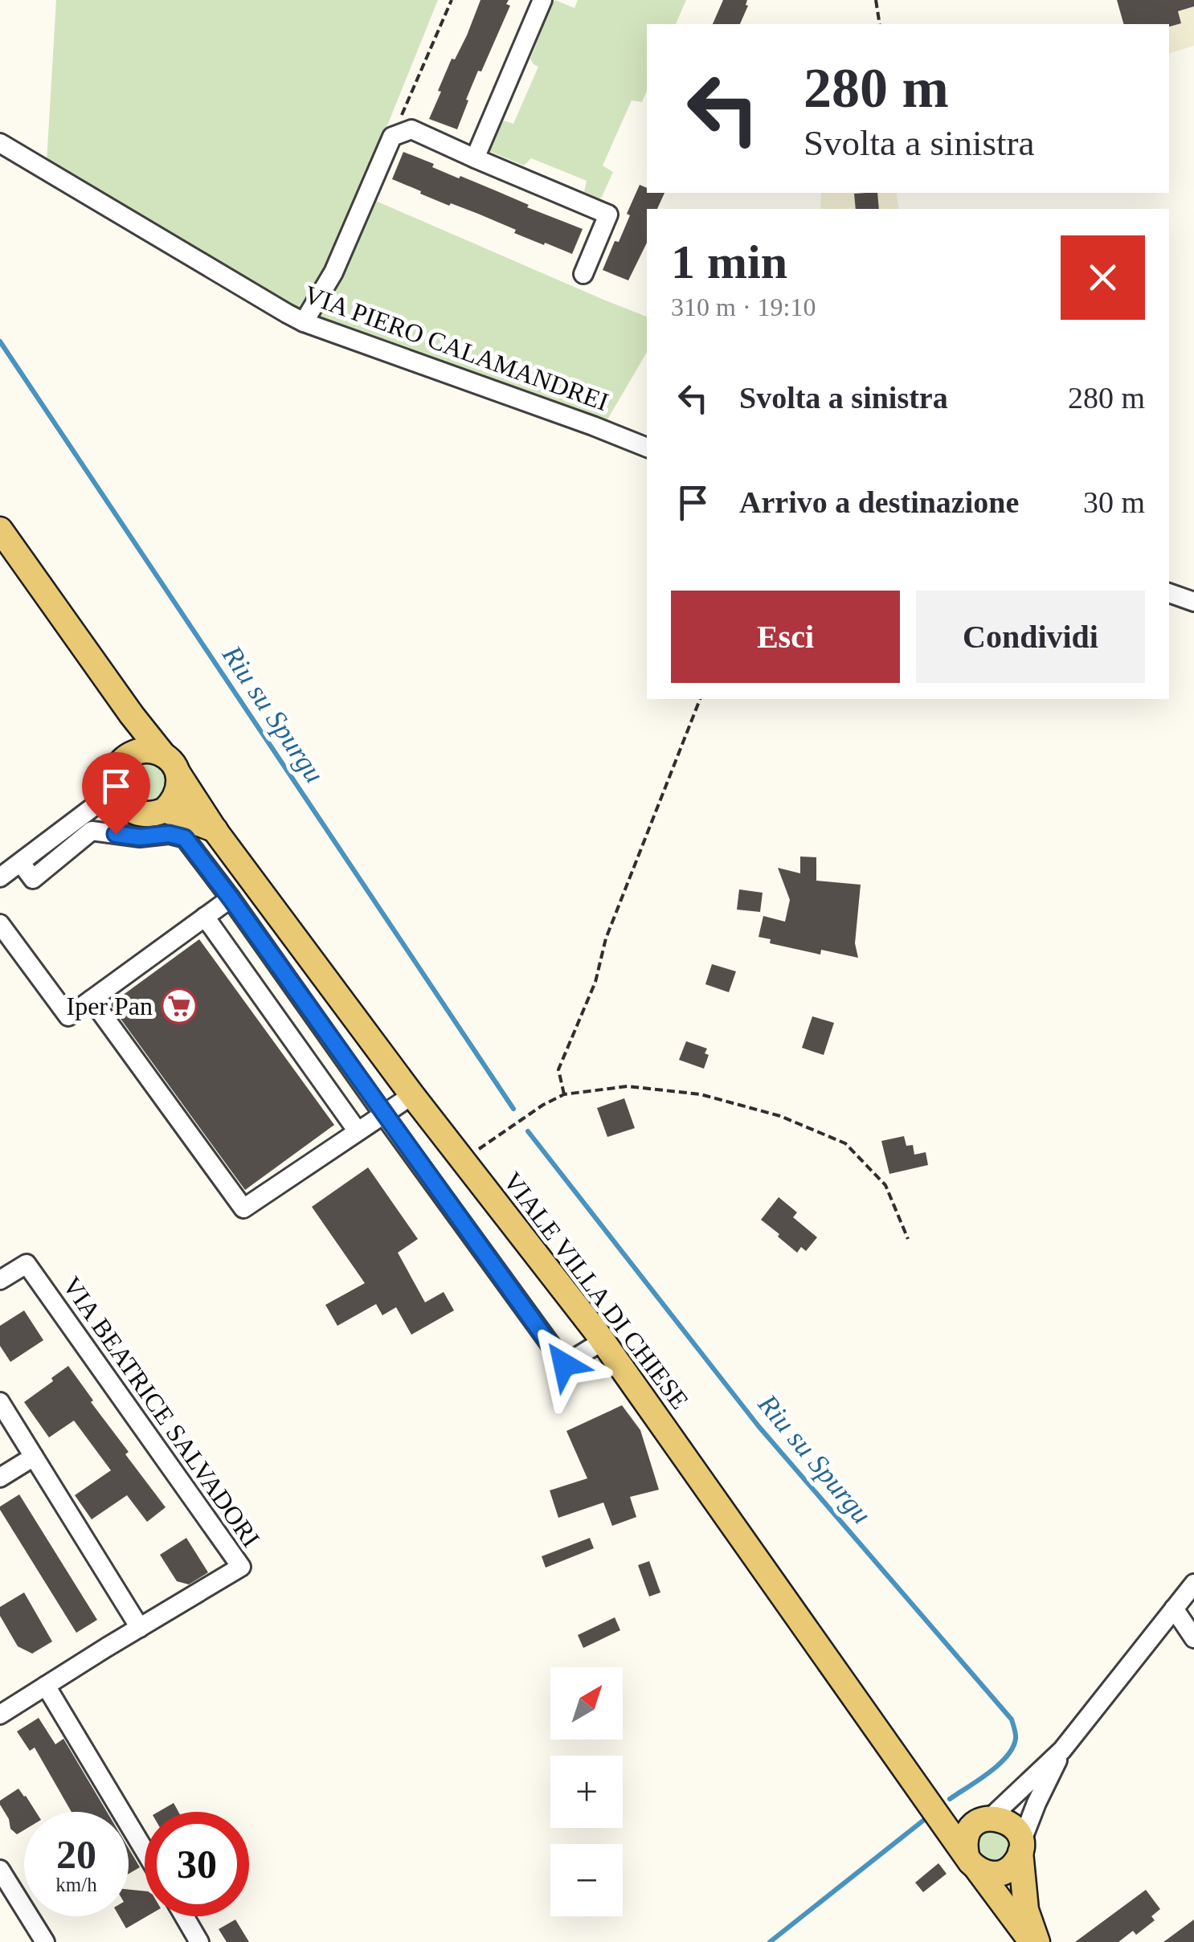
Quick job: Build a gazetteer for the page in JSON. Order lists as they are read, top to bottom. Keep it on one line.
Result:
{"streets":{"main road":["VIALE VILLA DI CHIESE"],"street":["VIA PIERO CALAMANDREI","VIA BEATRICE SALVADORI"]},"water":["Riu su Spurgu"],"places":{"supermarket":["Iper Pan"]},"north":"top right","page":{"turn":["280 m","Svolta a sinistra"],"heading":["1 min","310 m · 19:10"],"list":[{"name":"Svolta a sinistra","value":"280 m"},{"name":"Arrivo a destinazione","value":"30 m"}],"buttons":["Esci","Condividi"],"map_buttons":["+","−"],"speed":"20 km/h","limit":"30"}}
